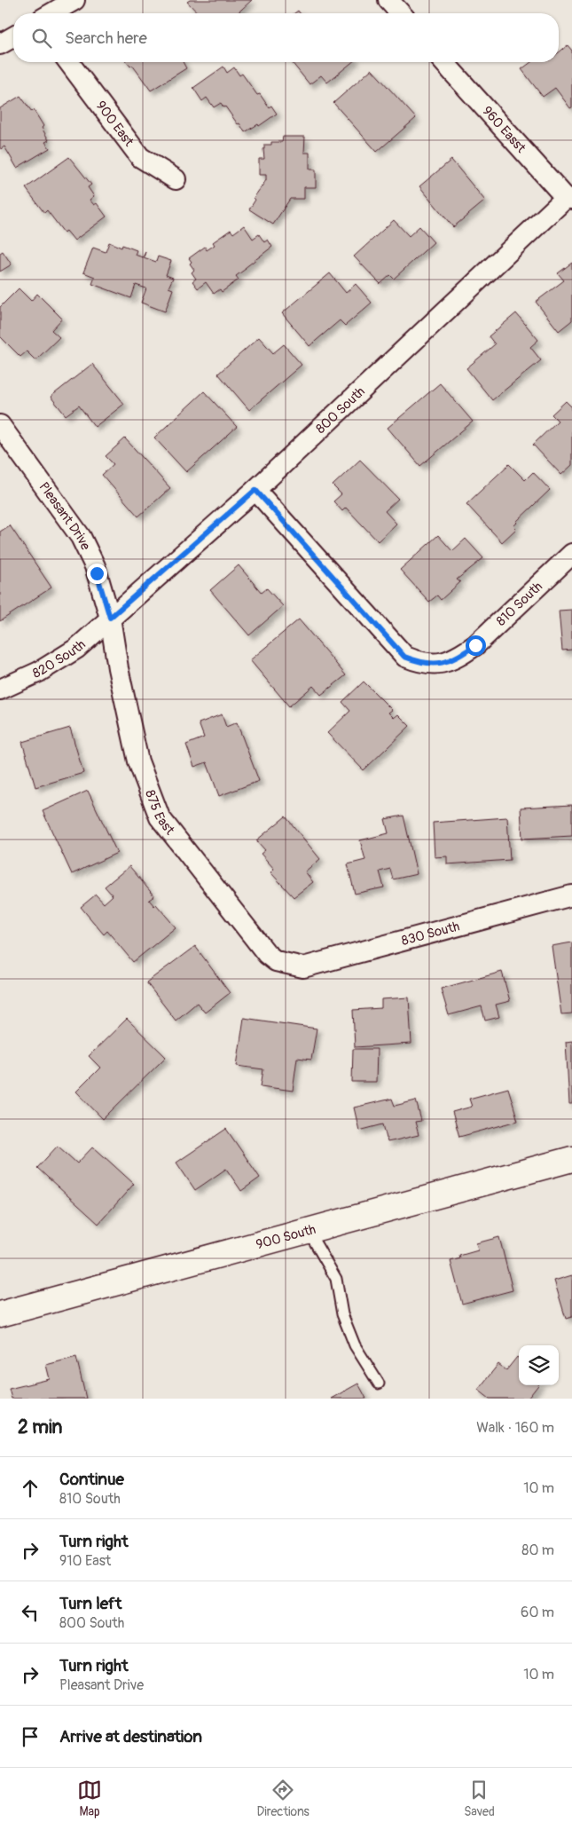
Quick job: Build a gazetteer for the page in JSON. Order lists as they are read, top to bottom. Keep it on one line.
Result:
{"streets":{"street":["900 East","960 Easst","800 South","Pleasant Drive","810 South","820 South","875 East","830 South","900 South"]},"crossings":[["960 Easst","800 South"],["800 South","Pleasant Drive"],["800 South","810 South"],["800 South","820 South"],["800 South","875 East"],["Pleasant Drive","820 South"],["Pleasant Drive","875 East"],["820 South","875 East"],["875 East","830 South"]],"page":{"search":"Search here","heading":["2 min","Walk · 160 m"],"list":[["Continue","810 South","10 m"],["Turn right","910 East","80 m"],["Turn left","800 South","60 m"],["Turn right","Pleasant Drive","10 m"],"Arrive at destination"],"nav":["Map","Directions","Saved"]}}
